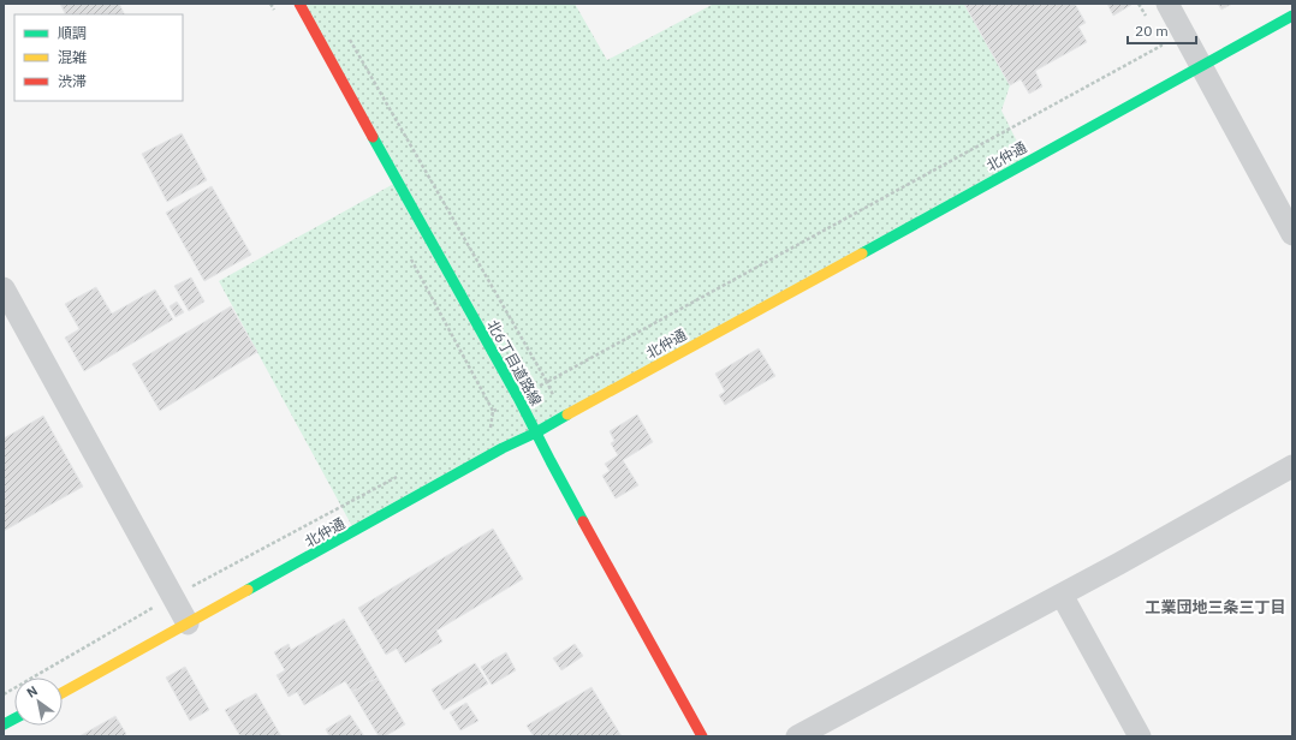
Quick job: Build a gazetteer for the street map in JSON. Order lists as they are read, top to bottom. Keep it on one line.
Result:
{"streets":{"street":["北仲通","北6丁目道路線"]},"crossings":[["北仲通","北6丁目道路線"]],"districts":["工業団地三条三丁目"],"legend":["順調","混雑","渋滞"],"scale_bar":"20 m","north":"top left"}
